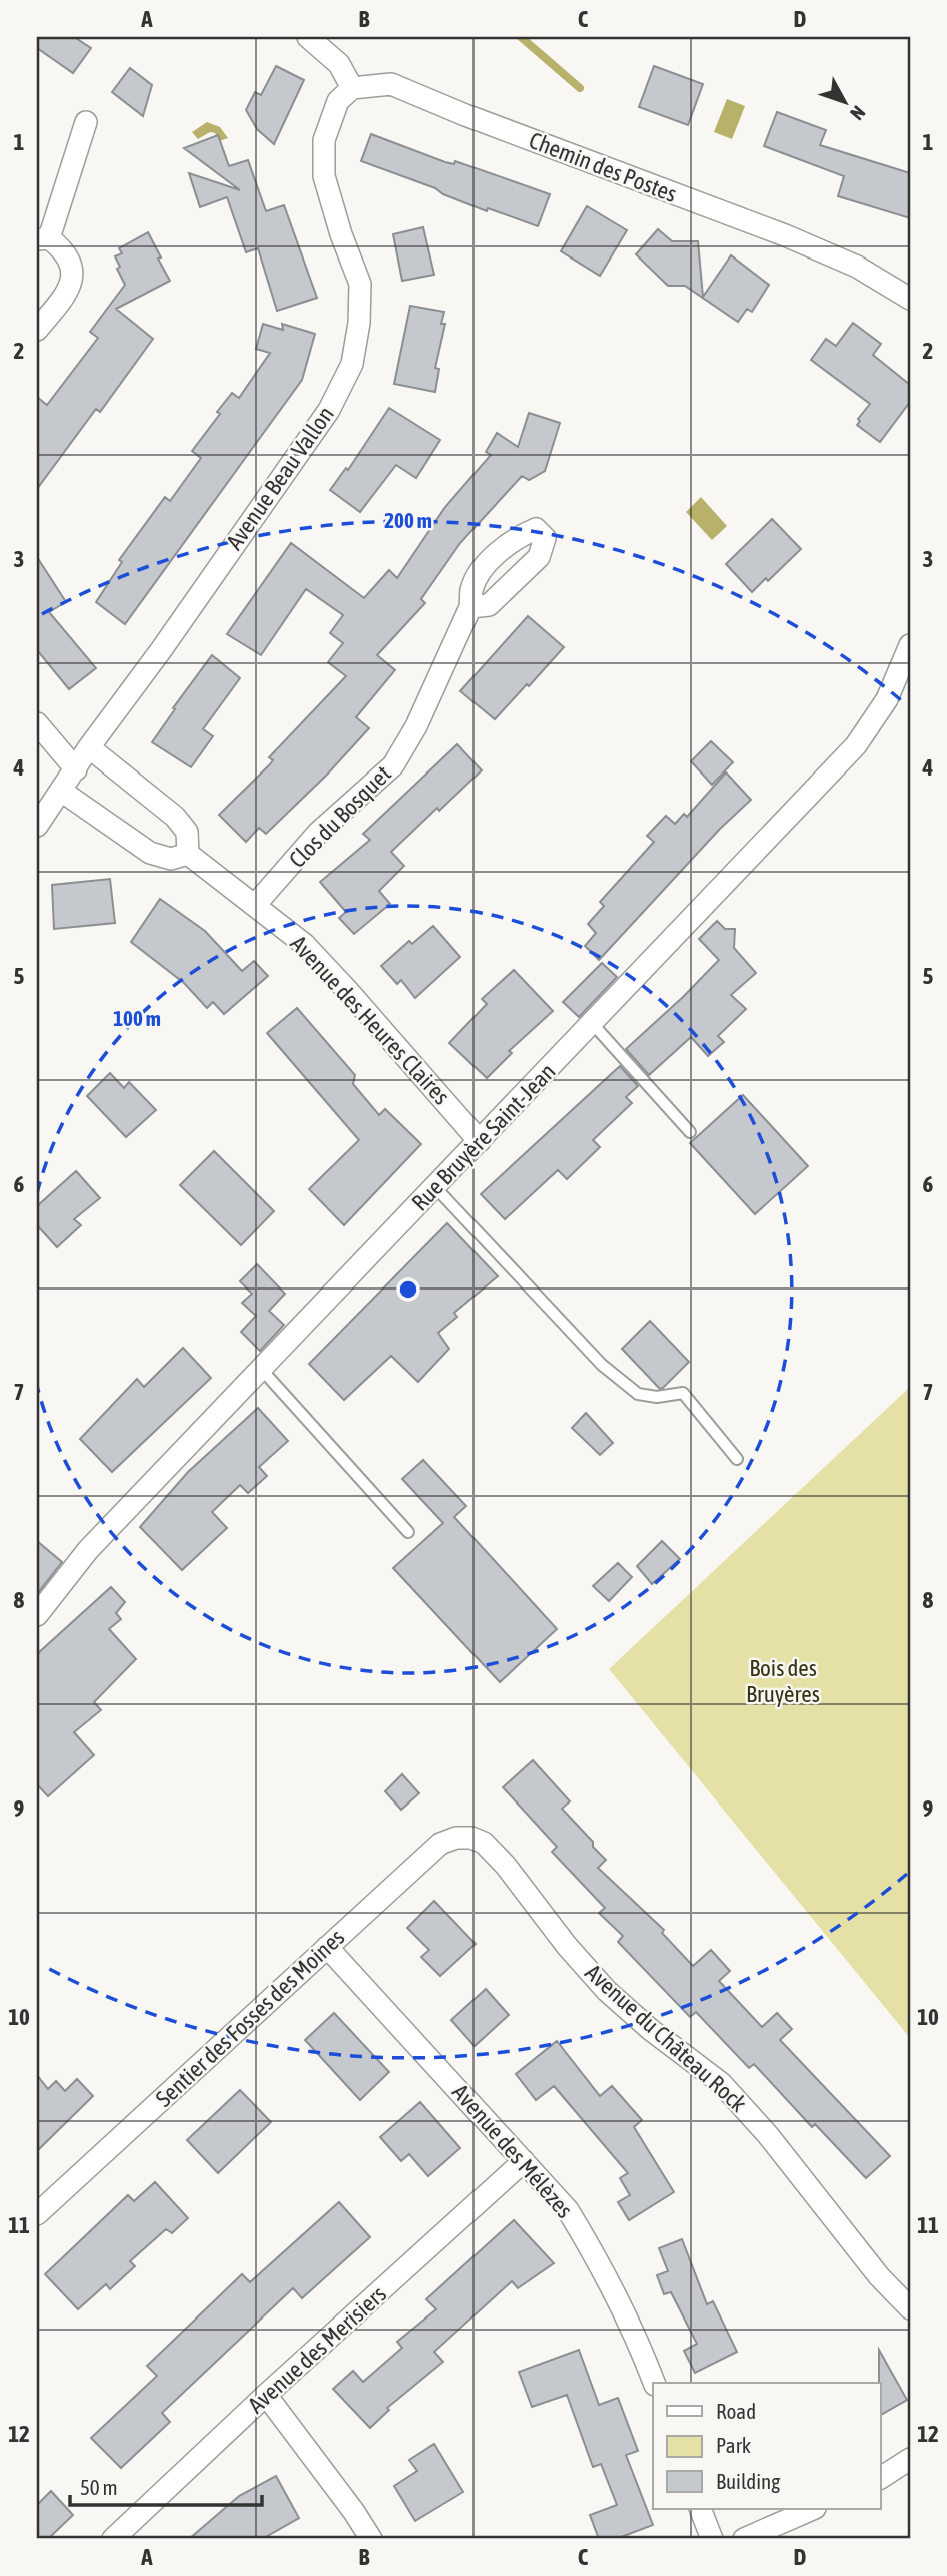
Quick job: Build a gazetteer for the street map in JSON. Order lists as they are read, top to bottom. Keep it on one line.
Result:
{"streets":{"street":["Chemin des Postes","Avenue Beau Vallon","Clos du Bosquet","Avenue des Heures Claires","Rue Bruyère Saint-Jean","Sentier des Fosses des Moines","Avenue du Château Rock","Avenue des Mélèzes","Avenue des Merisiers"]},"crossings":[["Chemin des Postes","Avenue Beau Vallon"],["Clos du Bosquet","Avenue des Heures Claires"],["Avenue des Heures Claires","Rue Bruyère Saint-Jean"],["Sentier des Fosses des Moines","Avenue du Château Rock"],["Sentier des Fosses des Moines","Avenue des Mélèzes"],["Avenue des Mélèzes","Avenue des Merisiers"]],"parks":["Bois des Bruyères"],"legend":["Road","Park","Building"],"scale_bar":"50 m","north":"bottom right","grid":{"columns":["A","B","C","D"],"rows":["1","2","3","4","5","6","7","8","9","10","11","12"]},"rings":["200 m","100 m"]}
